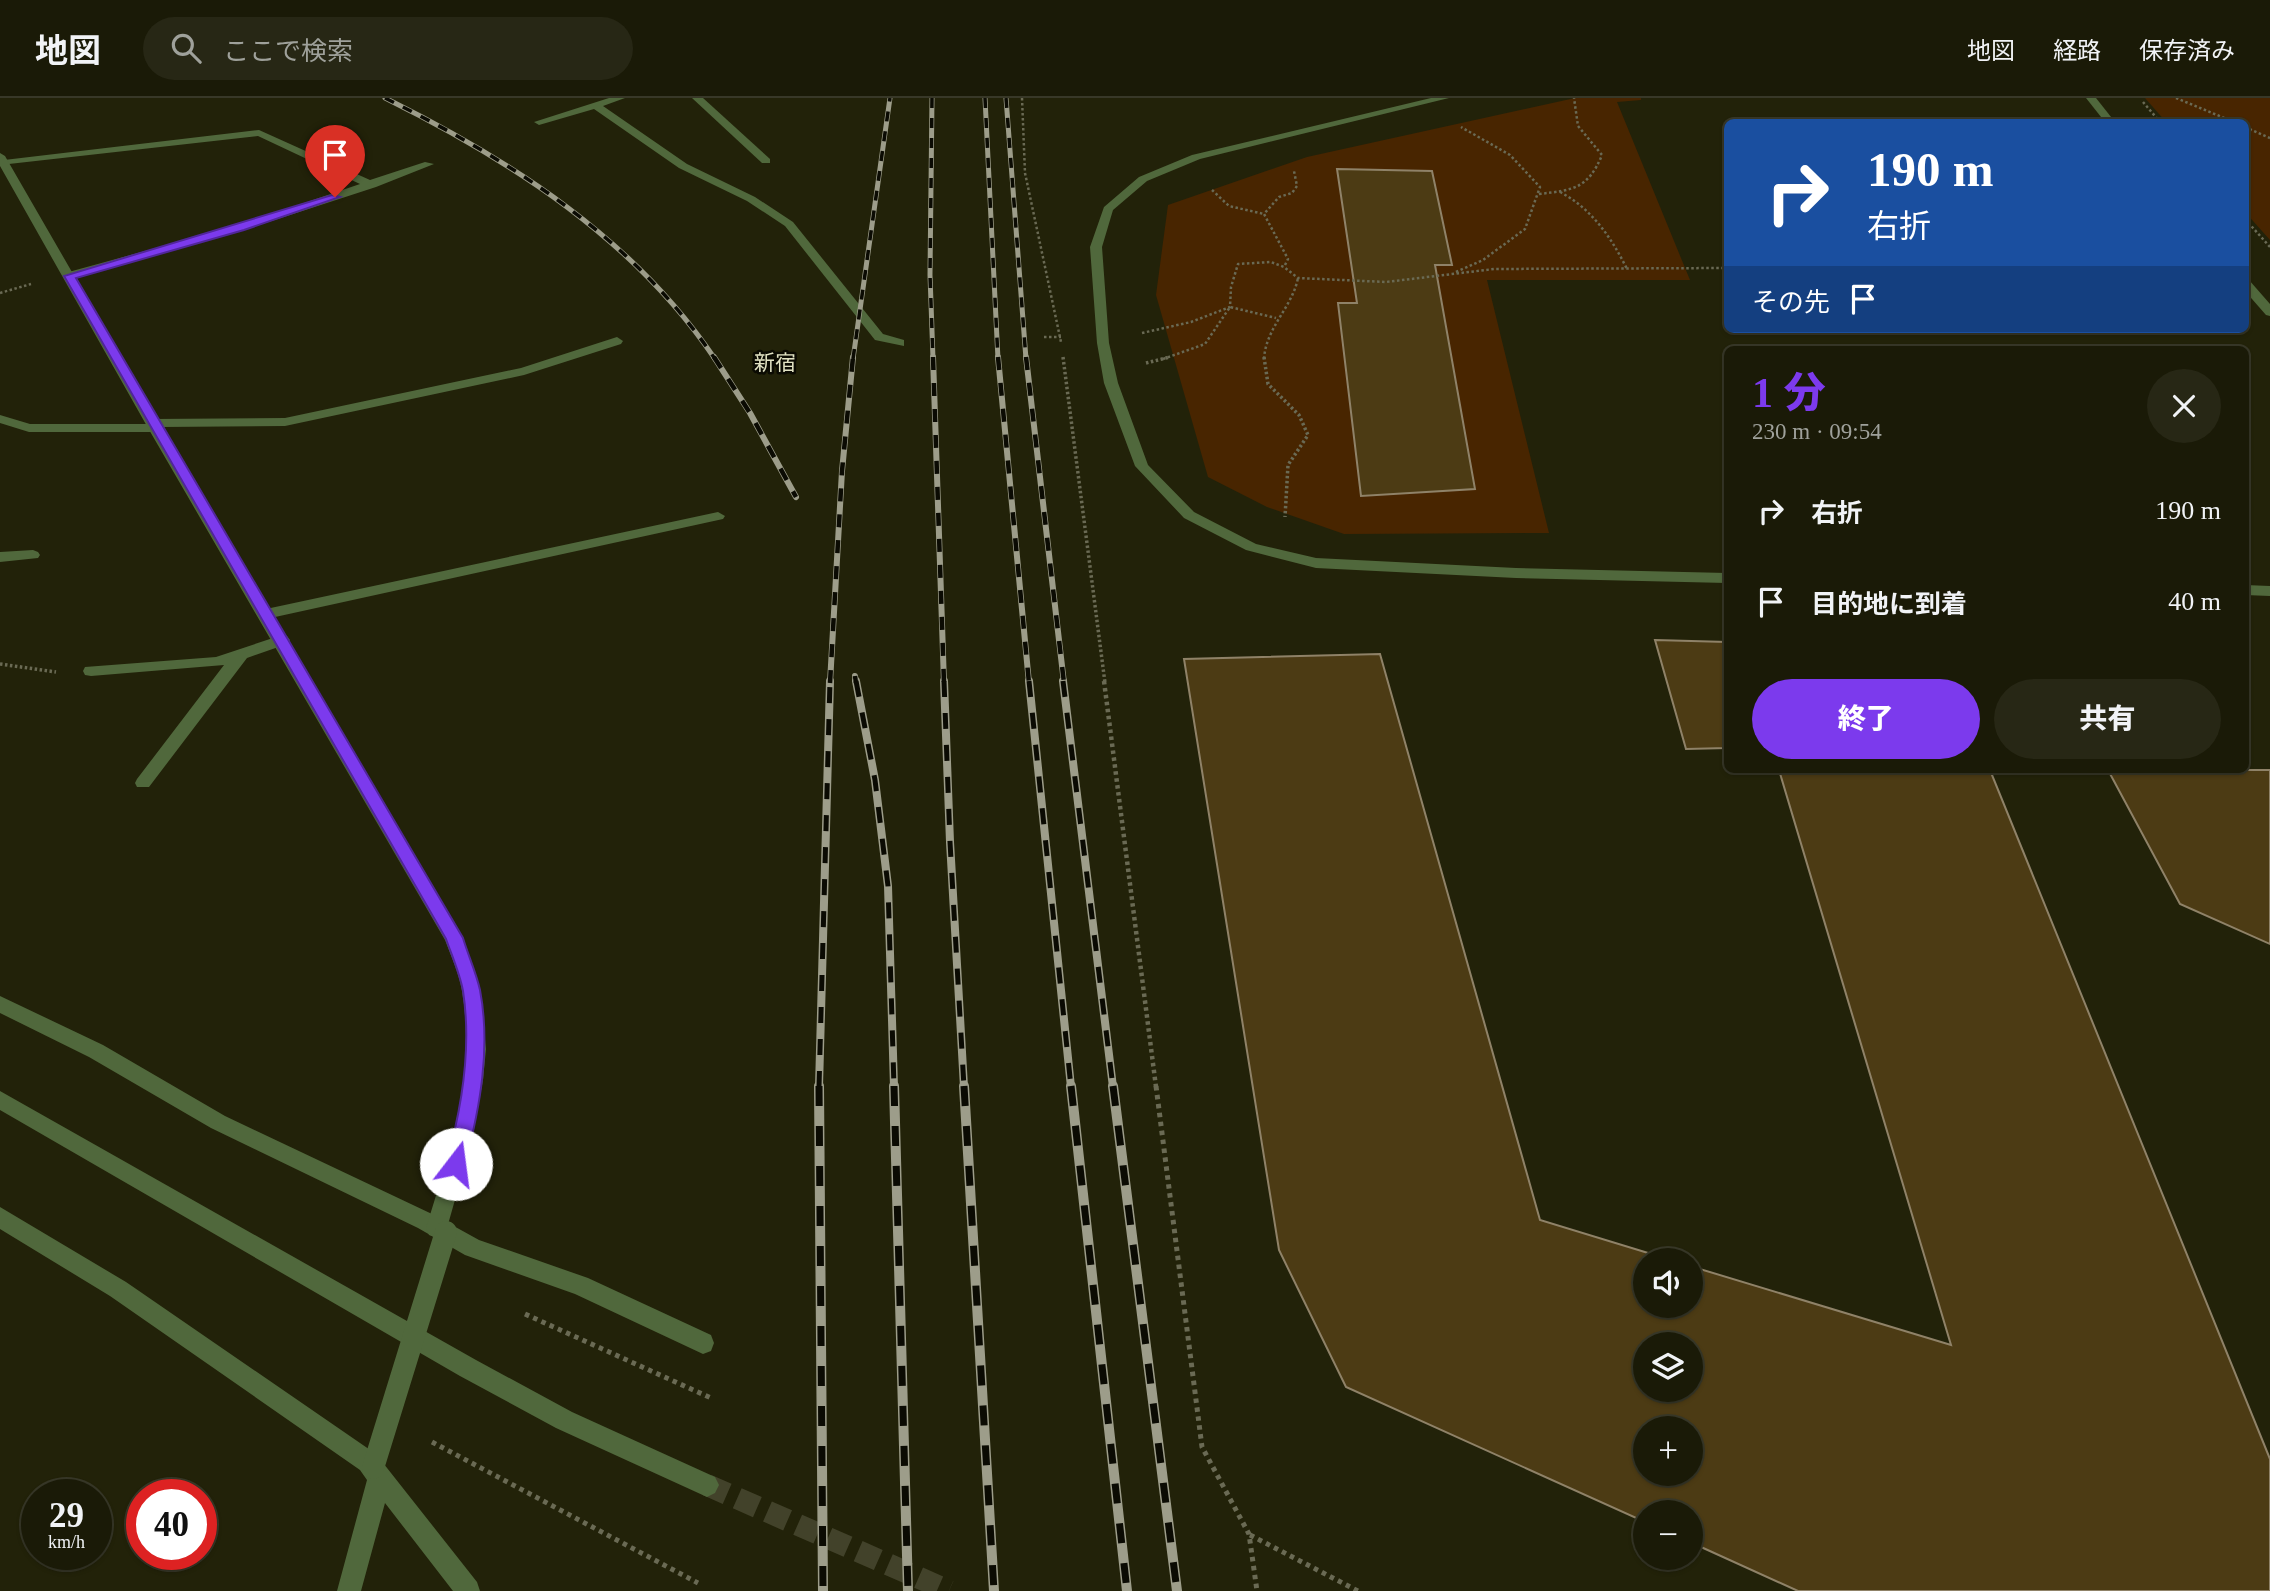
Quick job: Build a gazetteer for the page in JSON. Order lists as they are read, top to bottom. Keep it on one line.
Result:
{"districts":["新宿"],"page":{"header":"地図","search":"ここで検索","nav":["地図","経路","保存済み"],"turn":["190 m","右折"],"then":"その先","heading":["1 分","230 m · 09:54"],"list":[{"name":"右折","value":"190 m"},{"name":"目的地に到着","value":"40 m"}],"buttons":["終了","共有"],"map_buttons":["+","−"],"speed":"29 km/h","limit":"40"}}
